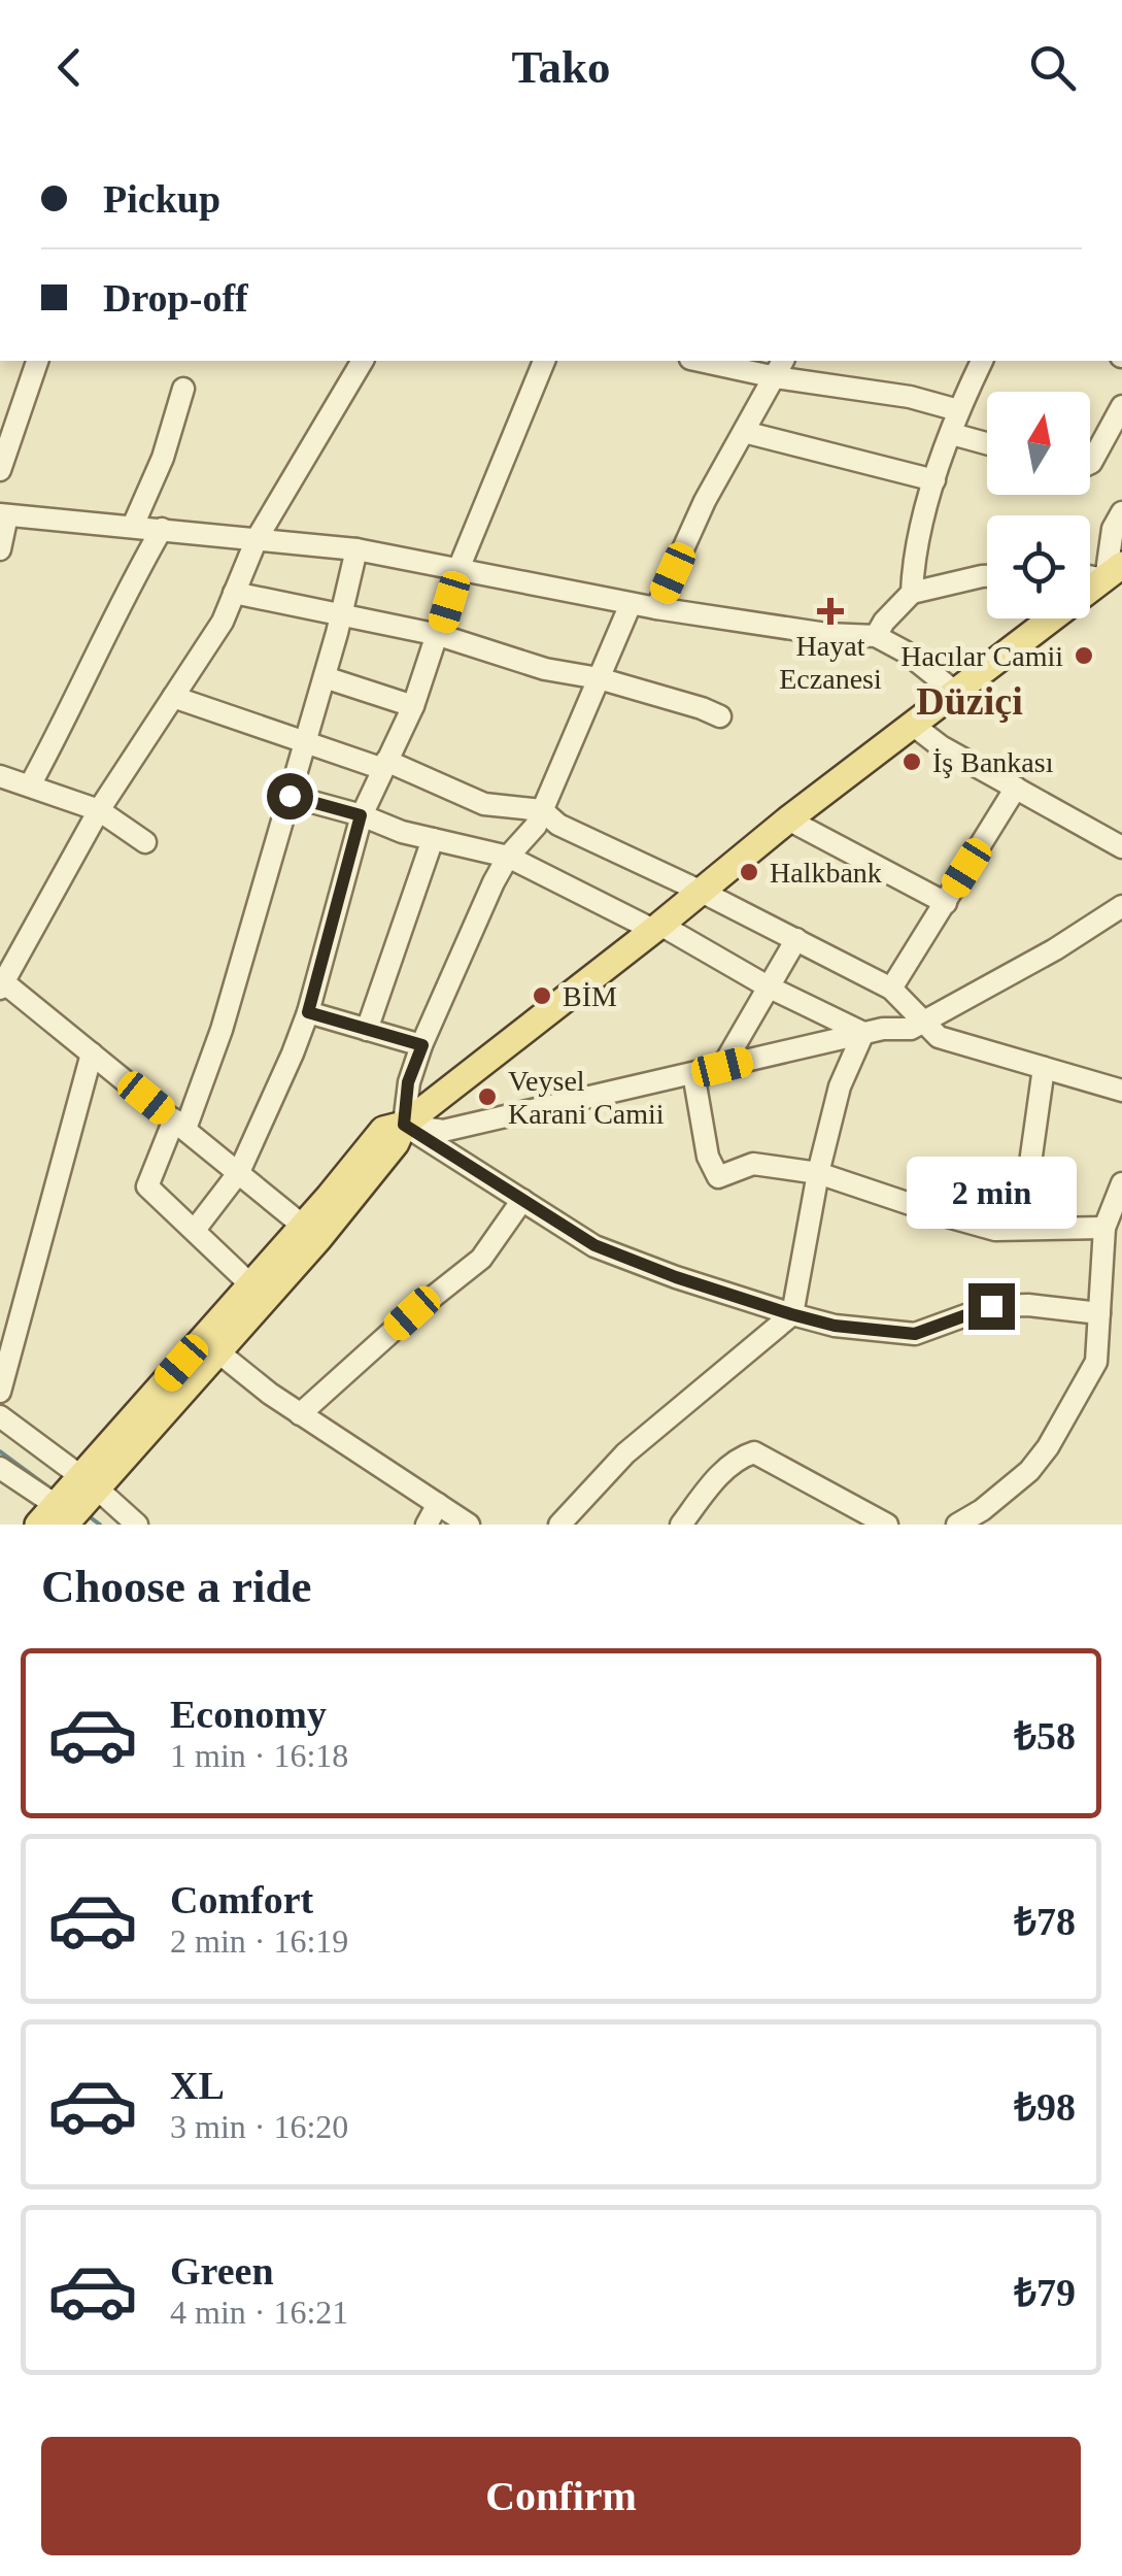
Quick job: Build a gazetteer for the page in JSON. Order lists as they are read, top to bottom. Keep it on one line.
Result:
{"districts":["Düziçi"],"places":{"health":["Hayat Eczanesi"],"other":["Hacılar Camii","İş Bankası","Halkbank","BİM","Veysel Karani Camii"]},"north":"top","page":{"header":"Tako","banner":["Pickup","Drop-off"],"bubble":"2 min","heading":"Choose a ride","list":[{"name":"Economy","note":"1 min · 16:18","value":"₺58"},{"name":"Comfort","note":"2 min · 16:19","value":"₺78"},{"name":"XL","note":"3 min · 16:20","value":"₺98"},{"name":"Green","note":"4 min · 16:21","value":"₺79"}],"buttons":"Confirm"}}
